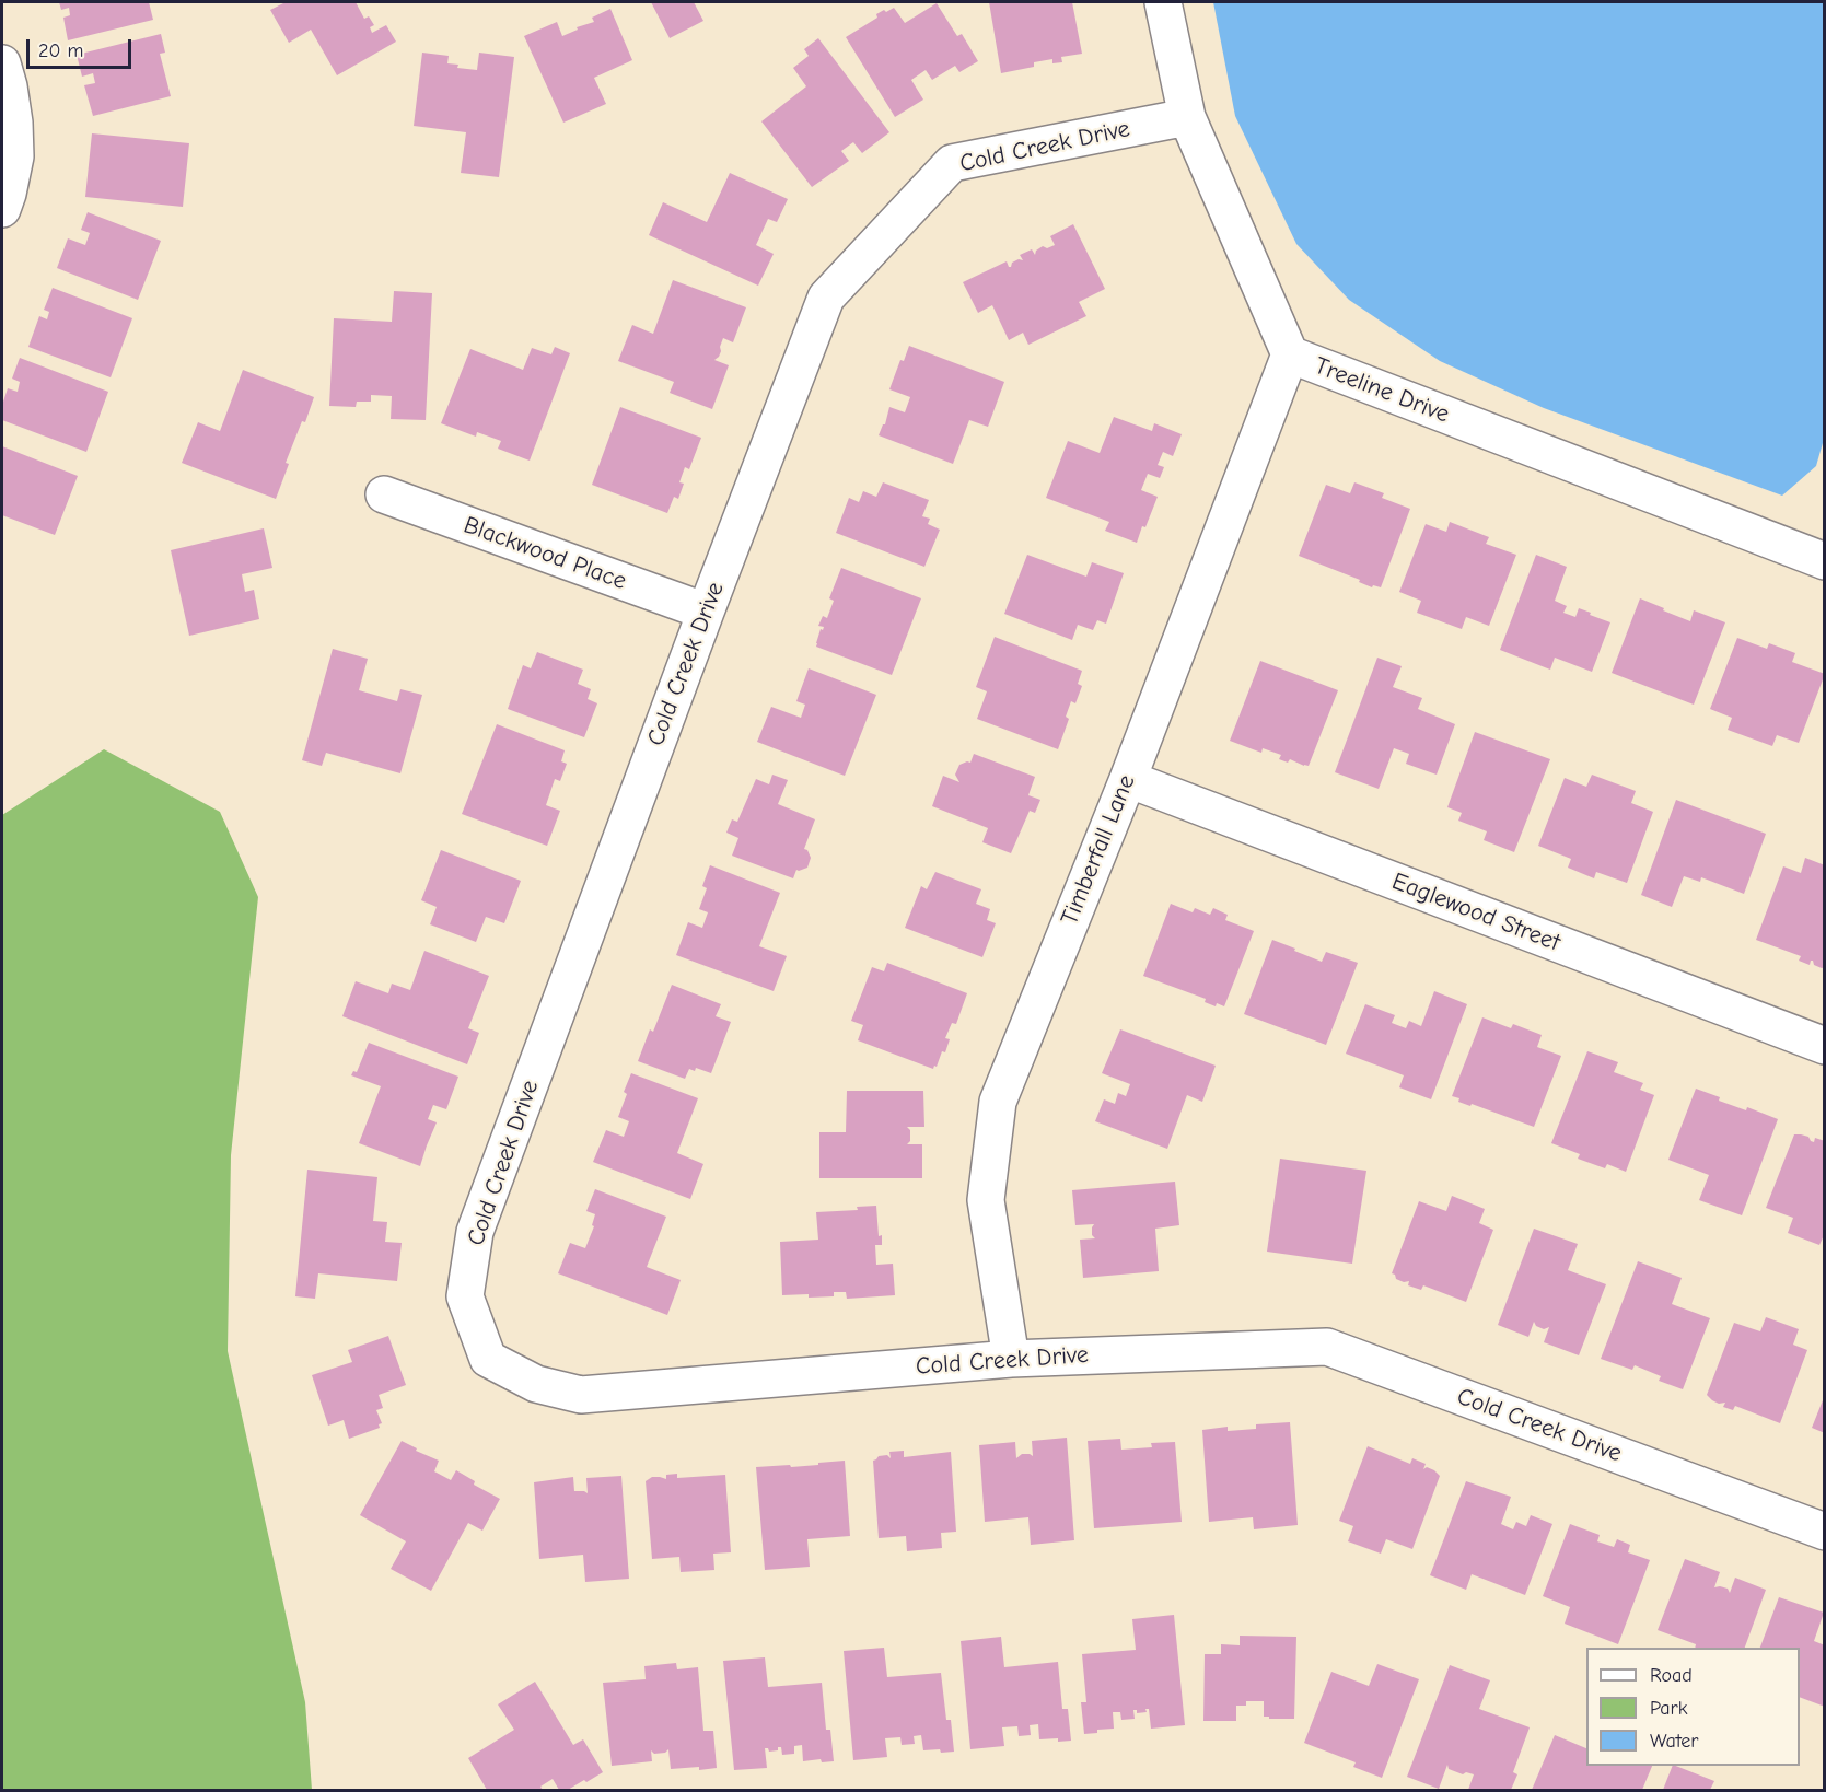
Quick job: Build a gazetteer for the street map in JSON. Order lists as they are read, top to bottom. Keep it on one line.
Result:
{"streets":{"street":["Cold Creek Drive","Treeline Drive","Blackwood Place","Timberfall Lane","Eaglewood Street"]},"crossings":[["Cold Creek Drive","Treeline Drive"],["Cold Creek Drive","Blackwood Place"],["Cold Creek Drive","Timberfall Lane"],["Treeline Drive","Timberfall Lane"],["Timberfall Lane","Eaglewood Street"]],"legend":["Road","Park","Water"],"scale_bar":"20 m"}
